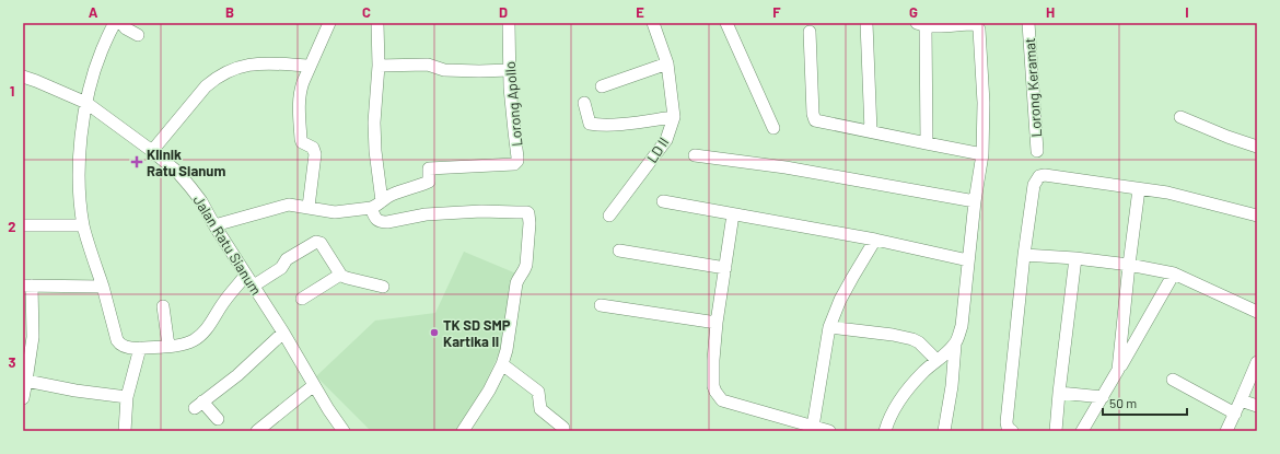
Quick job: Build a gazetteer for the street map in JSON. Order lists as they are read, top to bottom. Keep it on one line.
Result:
{"streets":{"street":["Lorong Keramat","Lorong Apollo","LD II","Jalan Ratu Sianum"]},"places":{"health":["Klinik Ratu Sianum"],"other":["TK SD SMP Kartika II"]},"scale_bar":"50 m","grid":{"columns":["A","B","C","D","E","F","G","H","I"],"rows":["1","2","3"]}}
